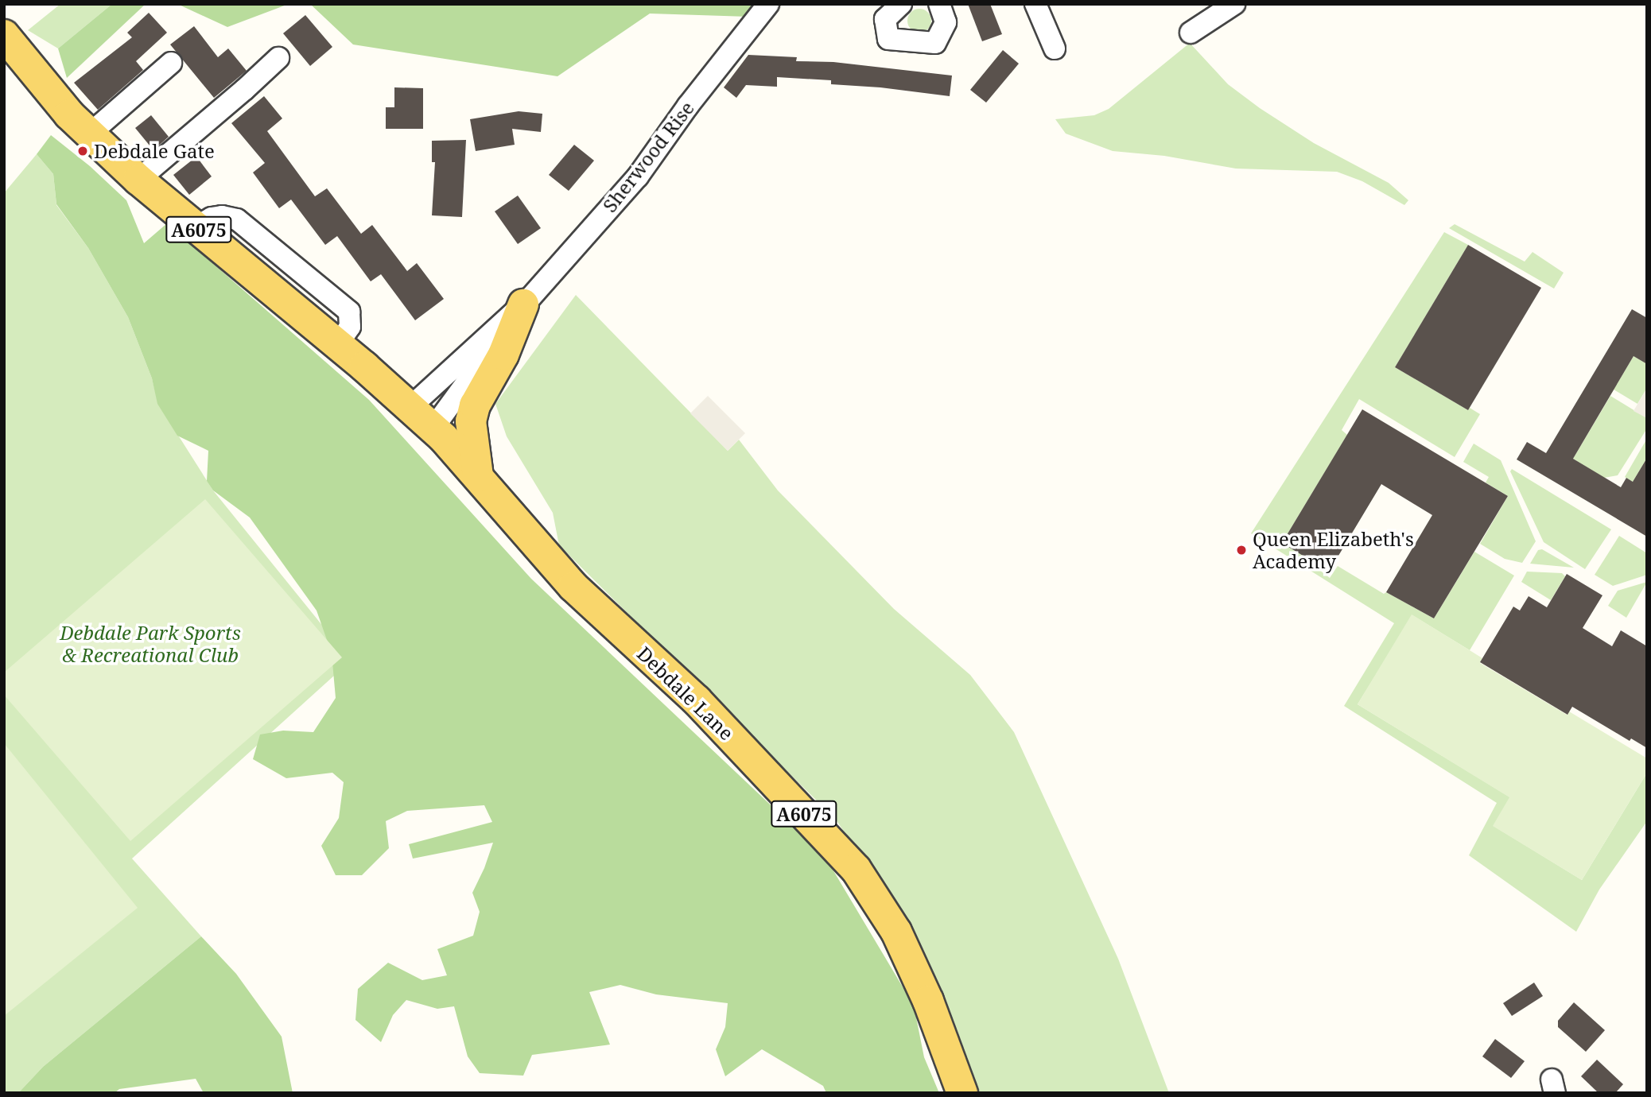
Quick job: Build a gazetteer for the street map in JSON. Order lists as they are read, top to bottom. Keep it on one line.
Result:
{"streets":{"main road":["A6075","Debdale Lane"],"street":["Sherwood Rise"]},"crossings":[["Sherwood Rise","Debdale Lane"]],"parks":["Debdale Park Sports & Recreational Club"],"places":["Debdale Gate","Queen Elizabeth's Academy"]}
